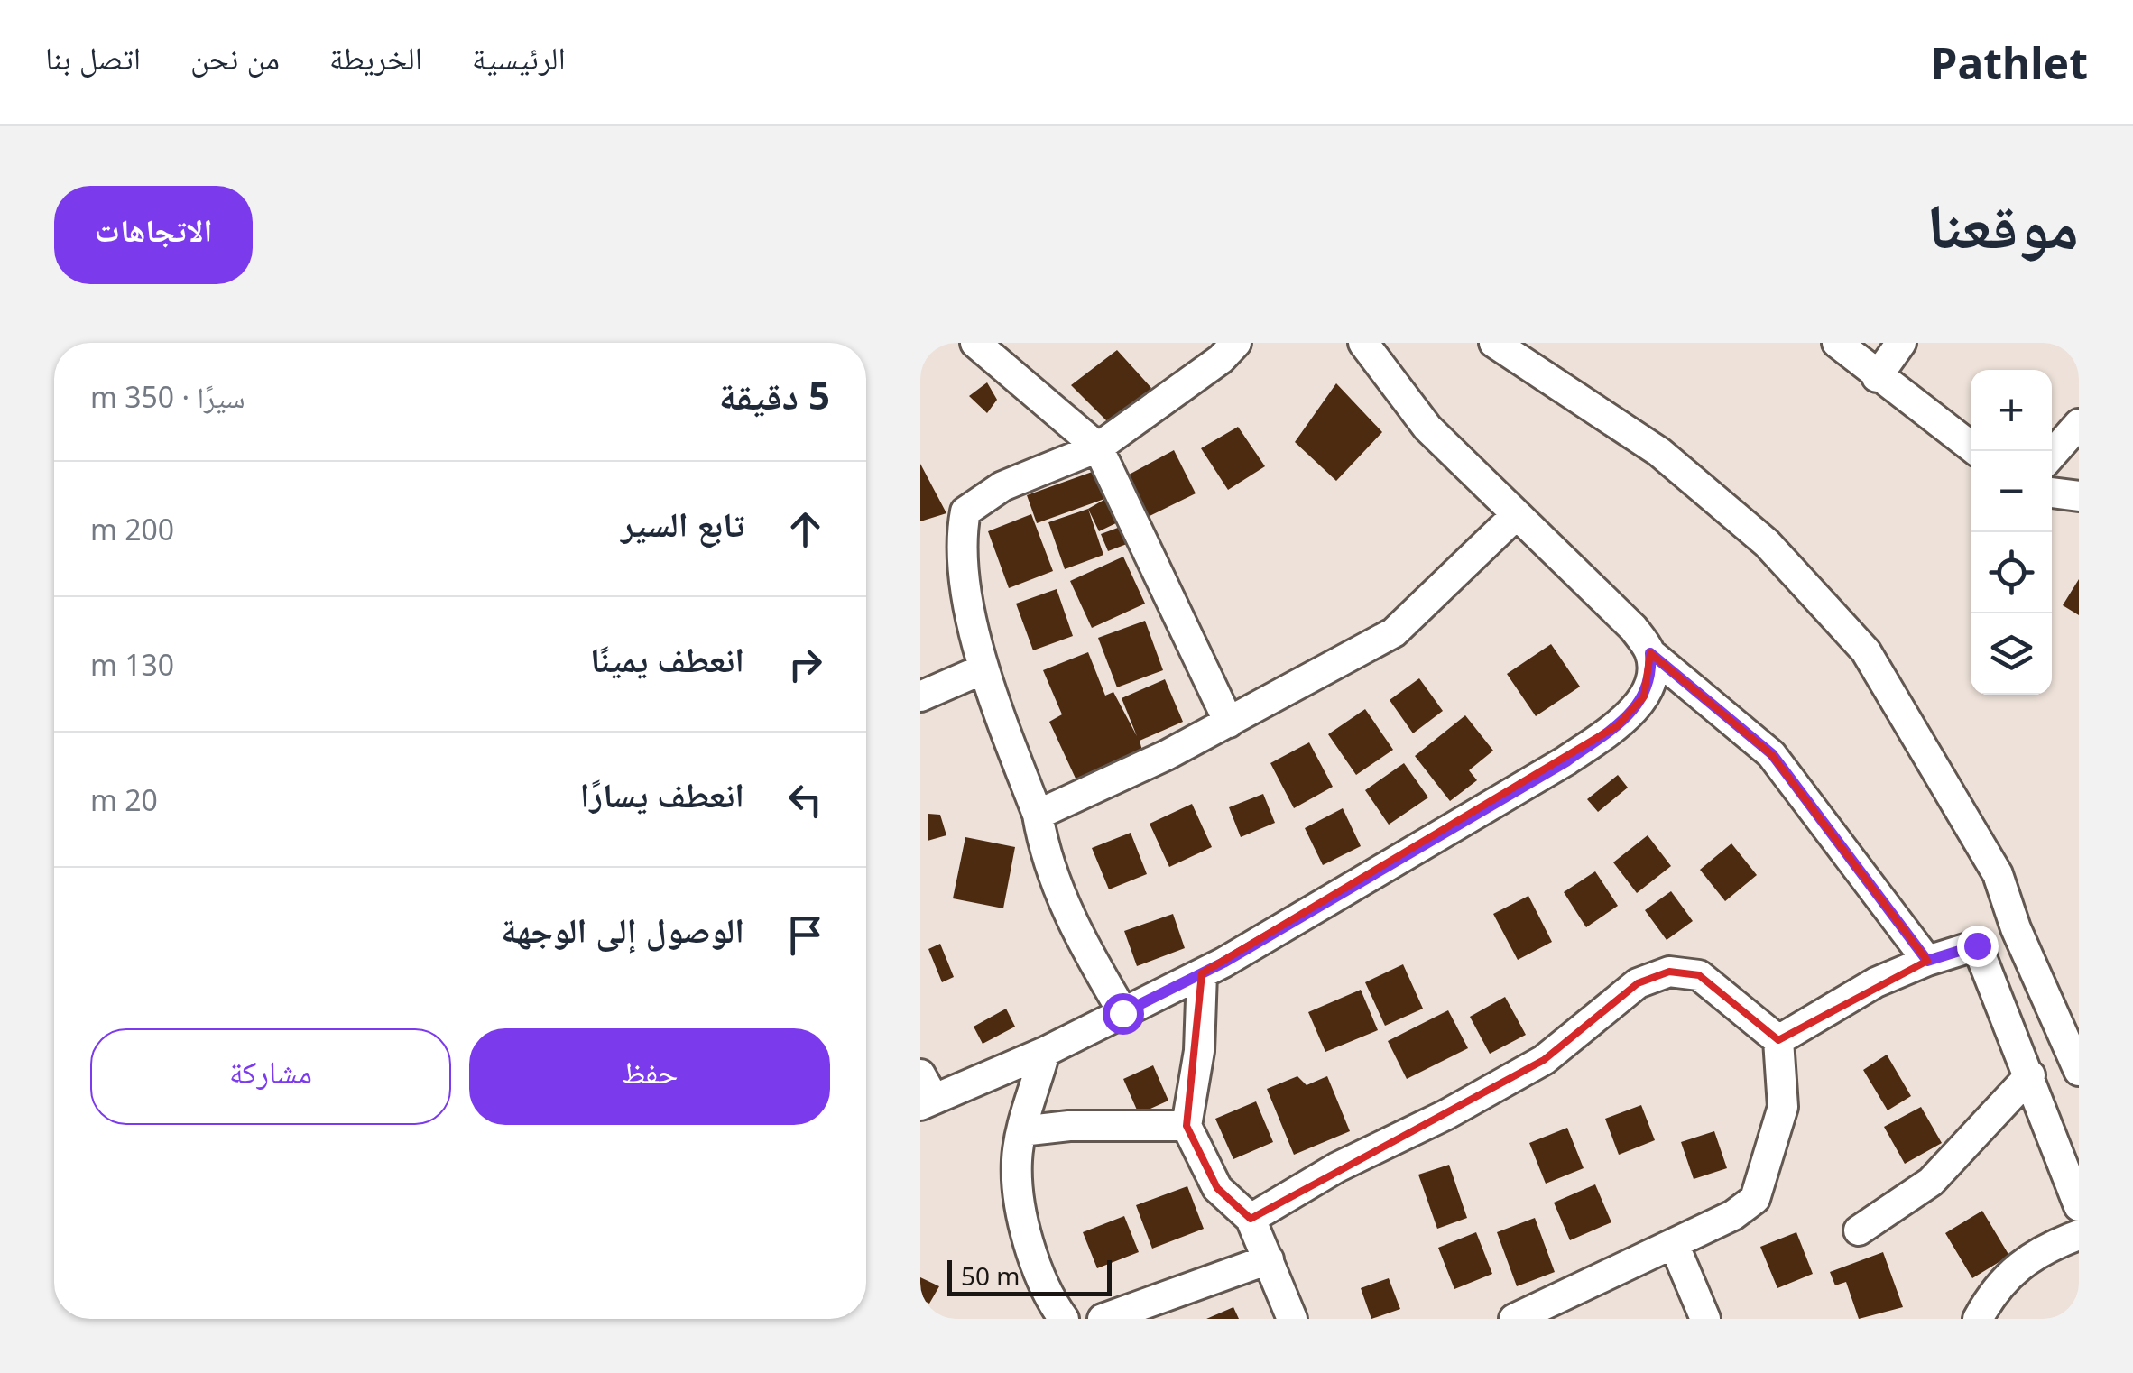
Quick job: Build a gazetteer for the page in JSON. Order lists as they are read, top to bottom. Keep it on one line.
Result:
{"scale_bar":"50 m","page":{"header":"Pathlet","nav":["الرئيسية","الخريطة","من نحن","اتصل بنا"],"title":"موقعنا","buttons":["الاتجاهات",["حفظ","مشاركة"]],"heading":["5 دقيقة","سيرًا · 350 m"],"map_buttons":["+","−"],"list":[["تابع السير","200 m"],["انعطف يمينًا","130 m"],["انعطف يسارًا","20 m"],"الوصول إلى الوجهة"],"scale":"50 m"}}
